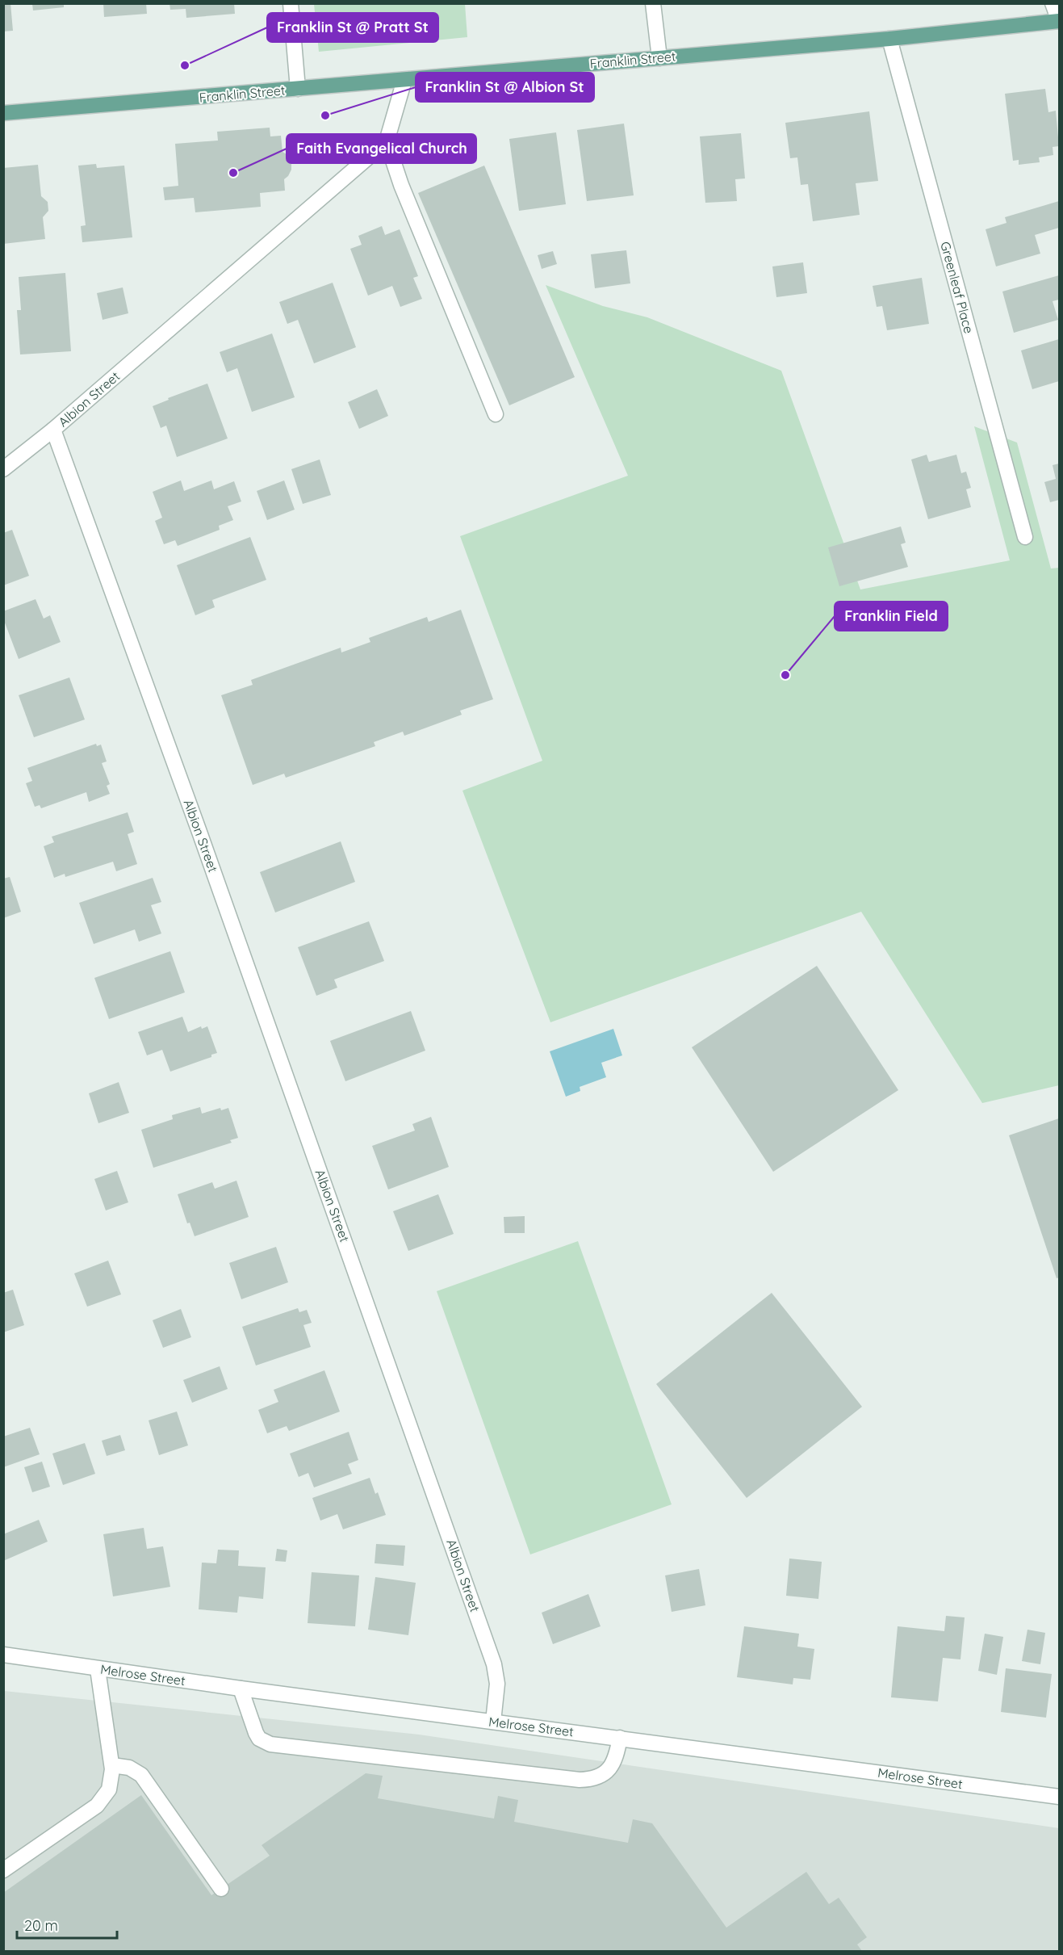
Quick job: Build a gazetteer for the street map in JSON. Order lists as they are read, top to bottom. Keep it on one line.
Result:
{"streets":{"main road":["Franklin Street"],"street":["Greenleaf Place","Albion Street","Melrose Street"]},"crossings":[["Franklin Street","Greenleaf Place"],["Albion Street","Melrose Street"]],"places":["Franklin St @ Pratt St","Franklin St @ Albion St","Faith Evangelical Church","Franklin Field"],"scale_bar":"20 m"}
